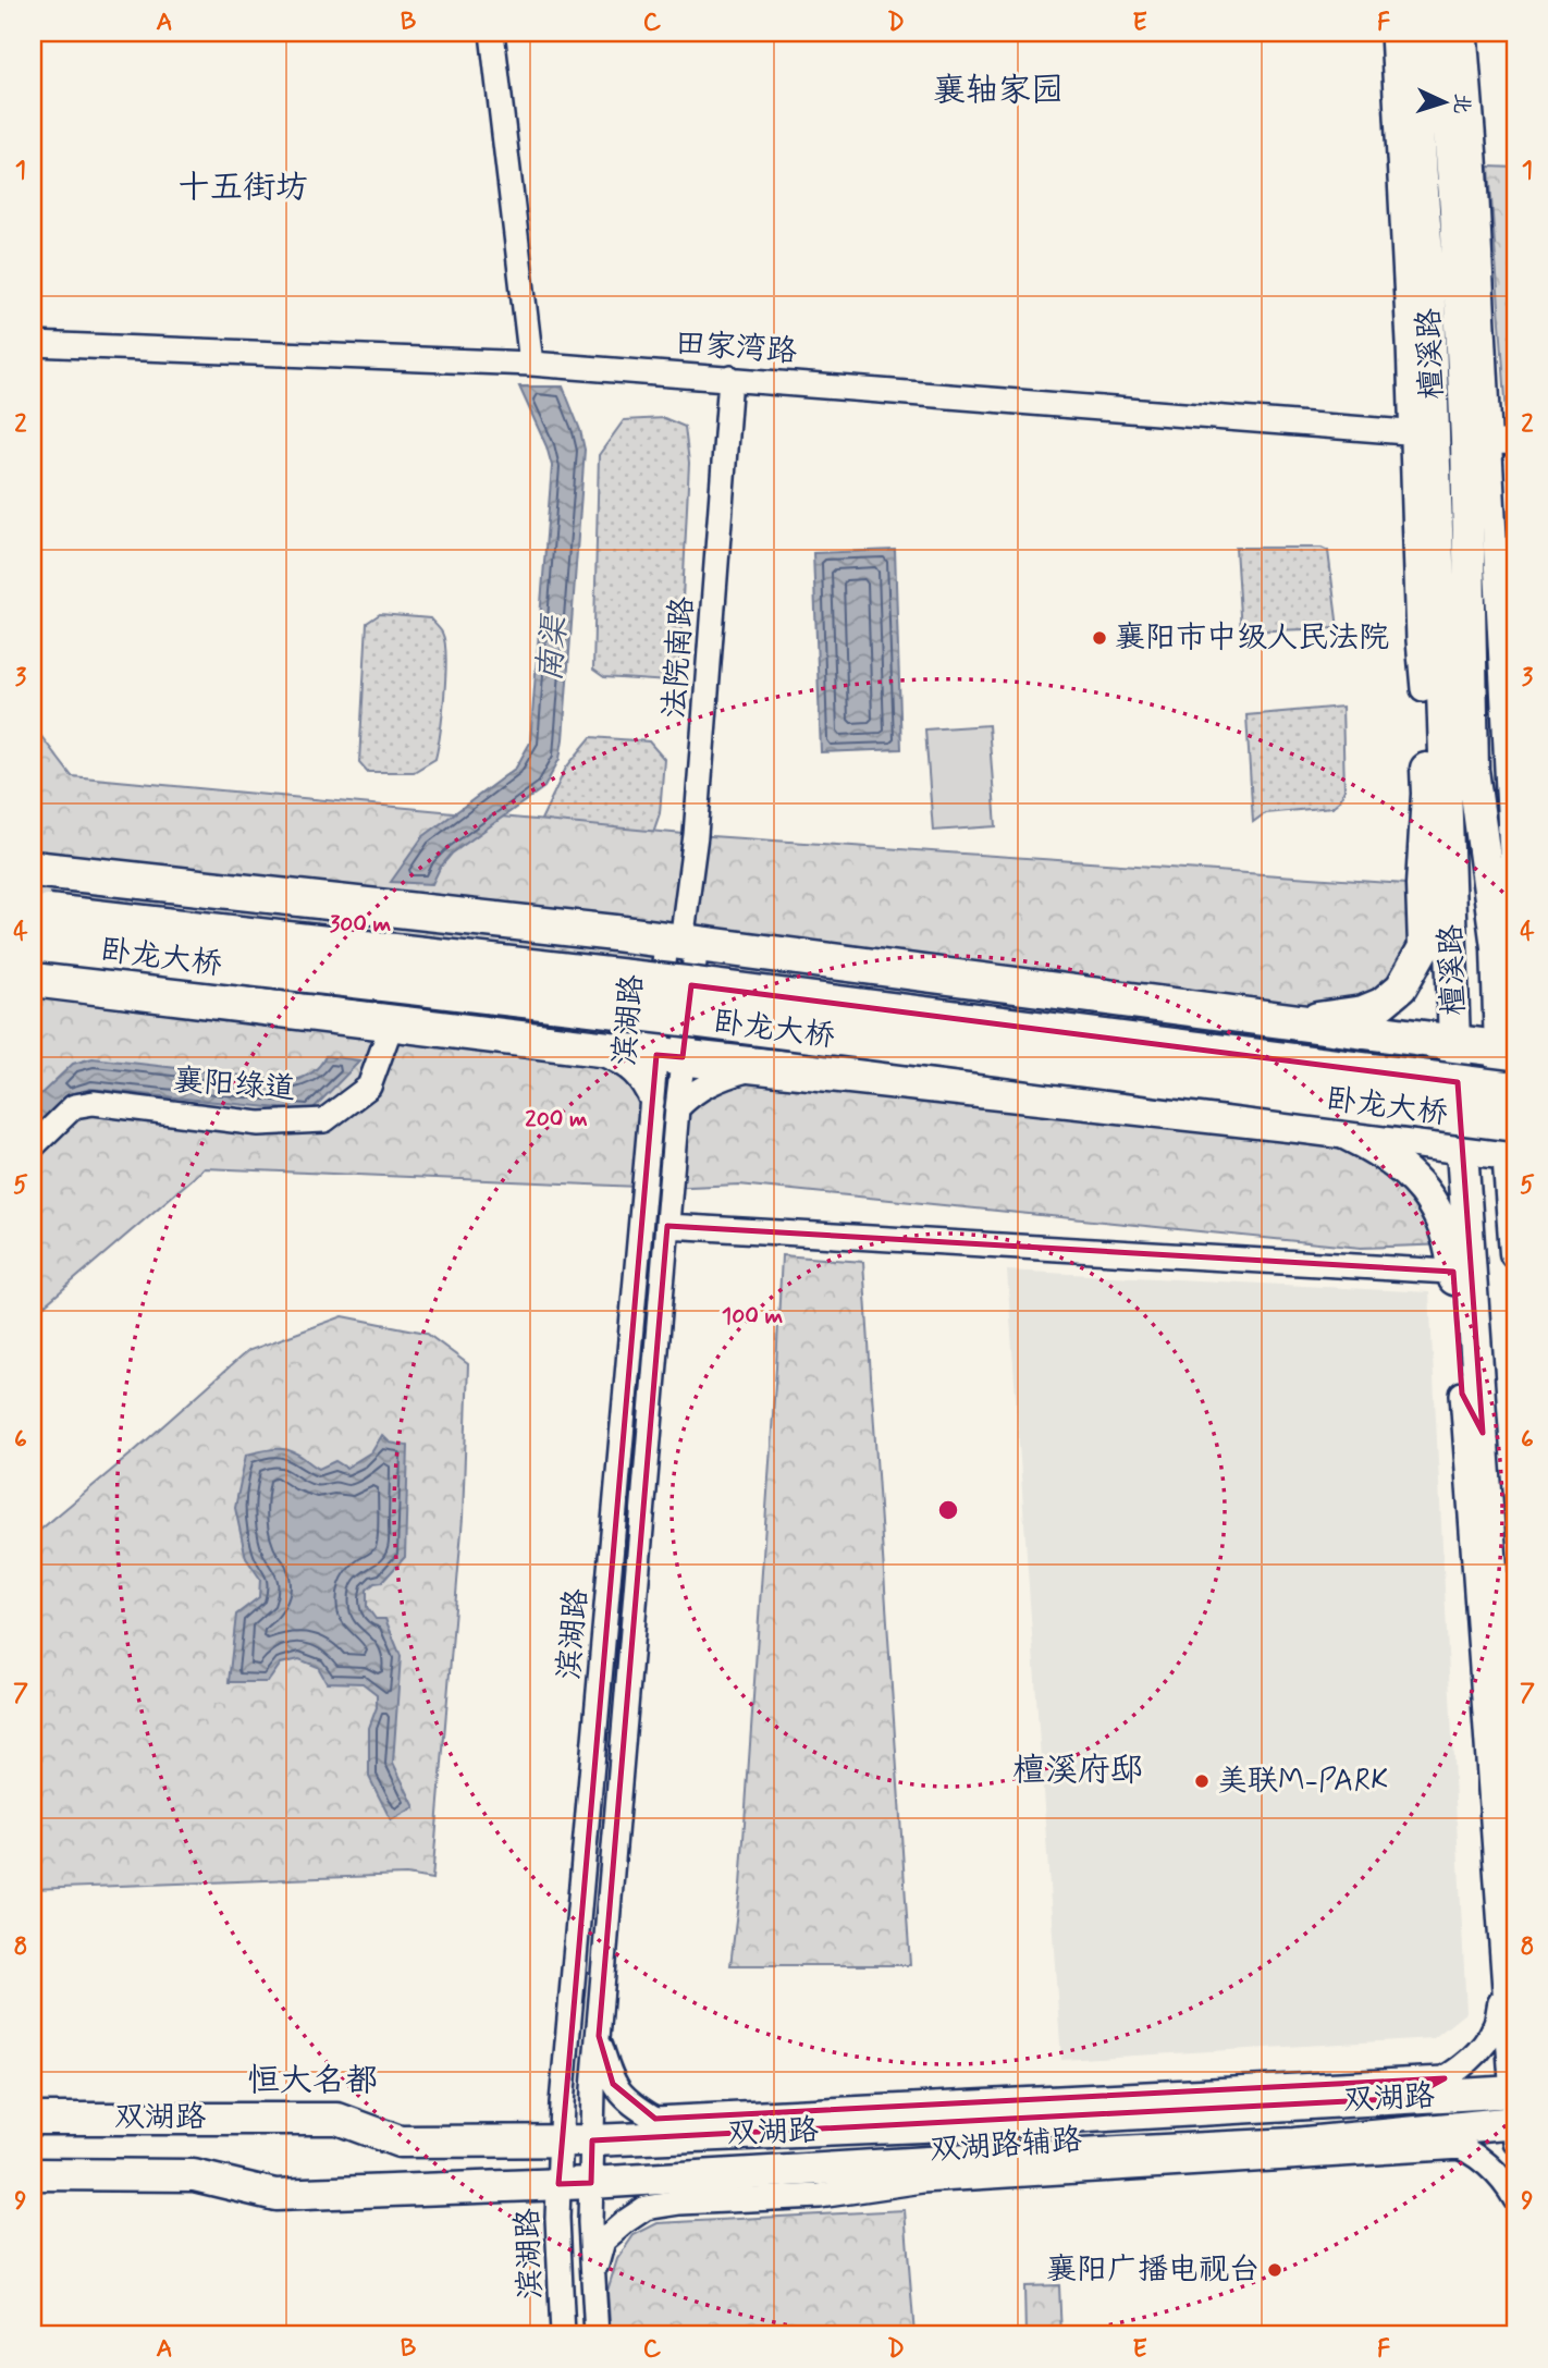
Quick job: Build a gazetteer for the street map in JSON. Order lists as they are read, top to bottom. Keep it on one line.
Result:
{"streets":{"highway":["卧龙大桥"],"main road":["檀溪路","双湖路"],"street":["田家湾路","法院南路","滨湖路","襄阳绿道","双湖路辅路"]},"crossings":[["田家湾路","檀溪路"],["田家湾路","法院南路"],["檀溪路","卧龙大桥"],["法院南路","滨湖路"],["滨湖路","双湖路"],["滨湖路","双湖路辅路"]],"districts":["襄轴家园","十五街坊","檀溪府邸","恒大名都"],"water":["南渠"],"places":["襄阳市中级人民法院","美联M-PARK","襄阳广播电视台"],"north":"right","grid":{"columns":["A","B","C","D","E","F"],"rows":["1","2","3","4","5","6","7","8","9"]},"rings":["300 m","200 m","100 m"]}
